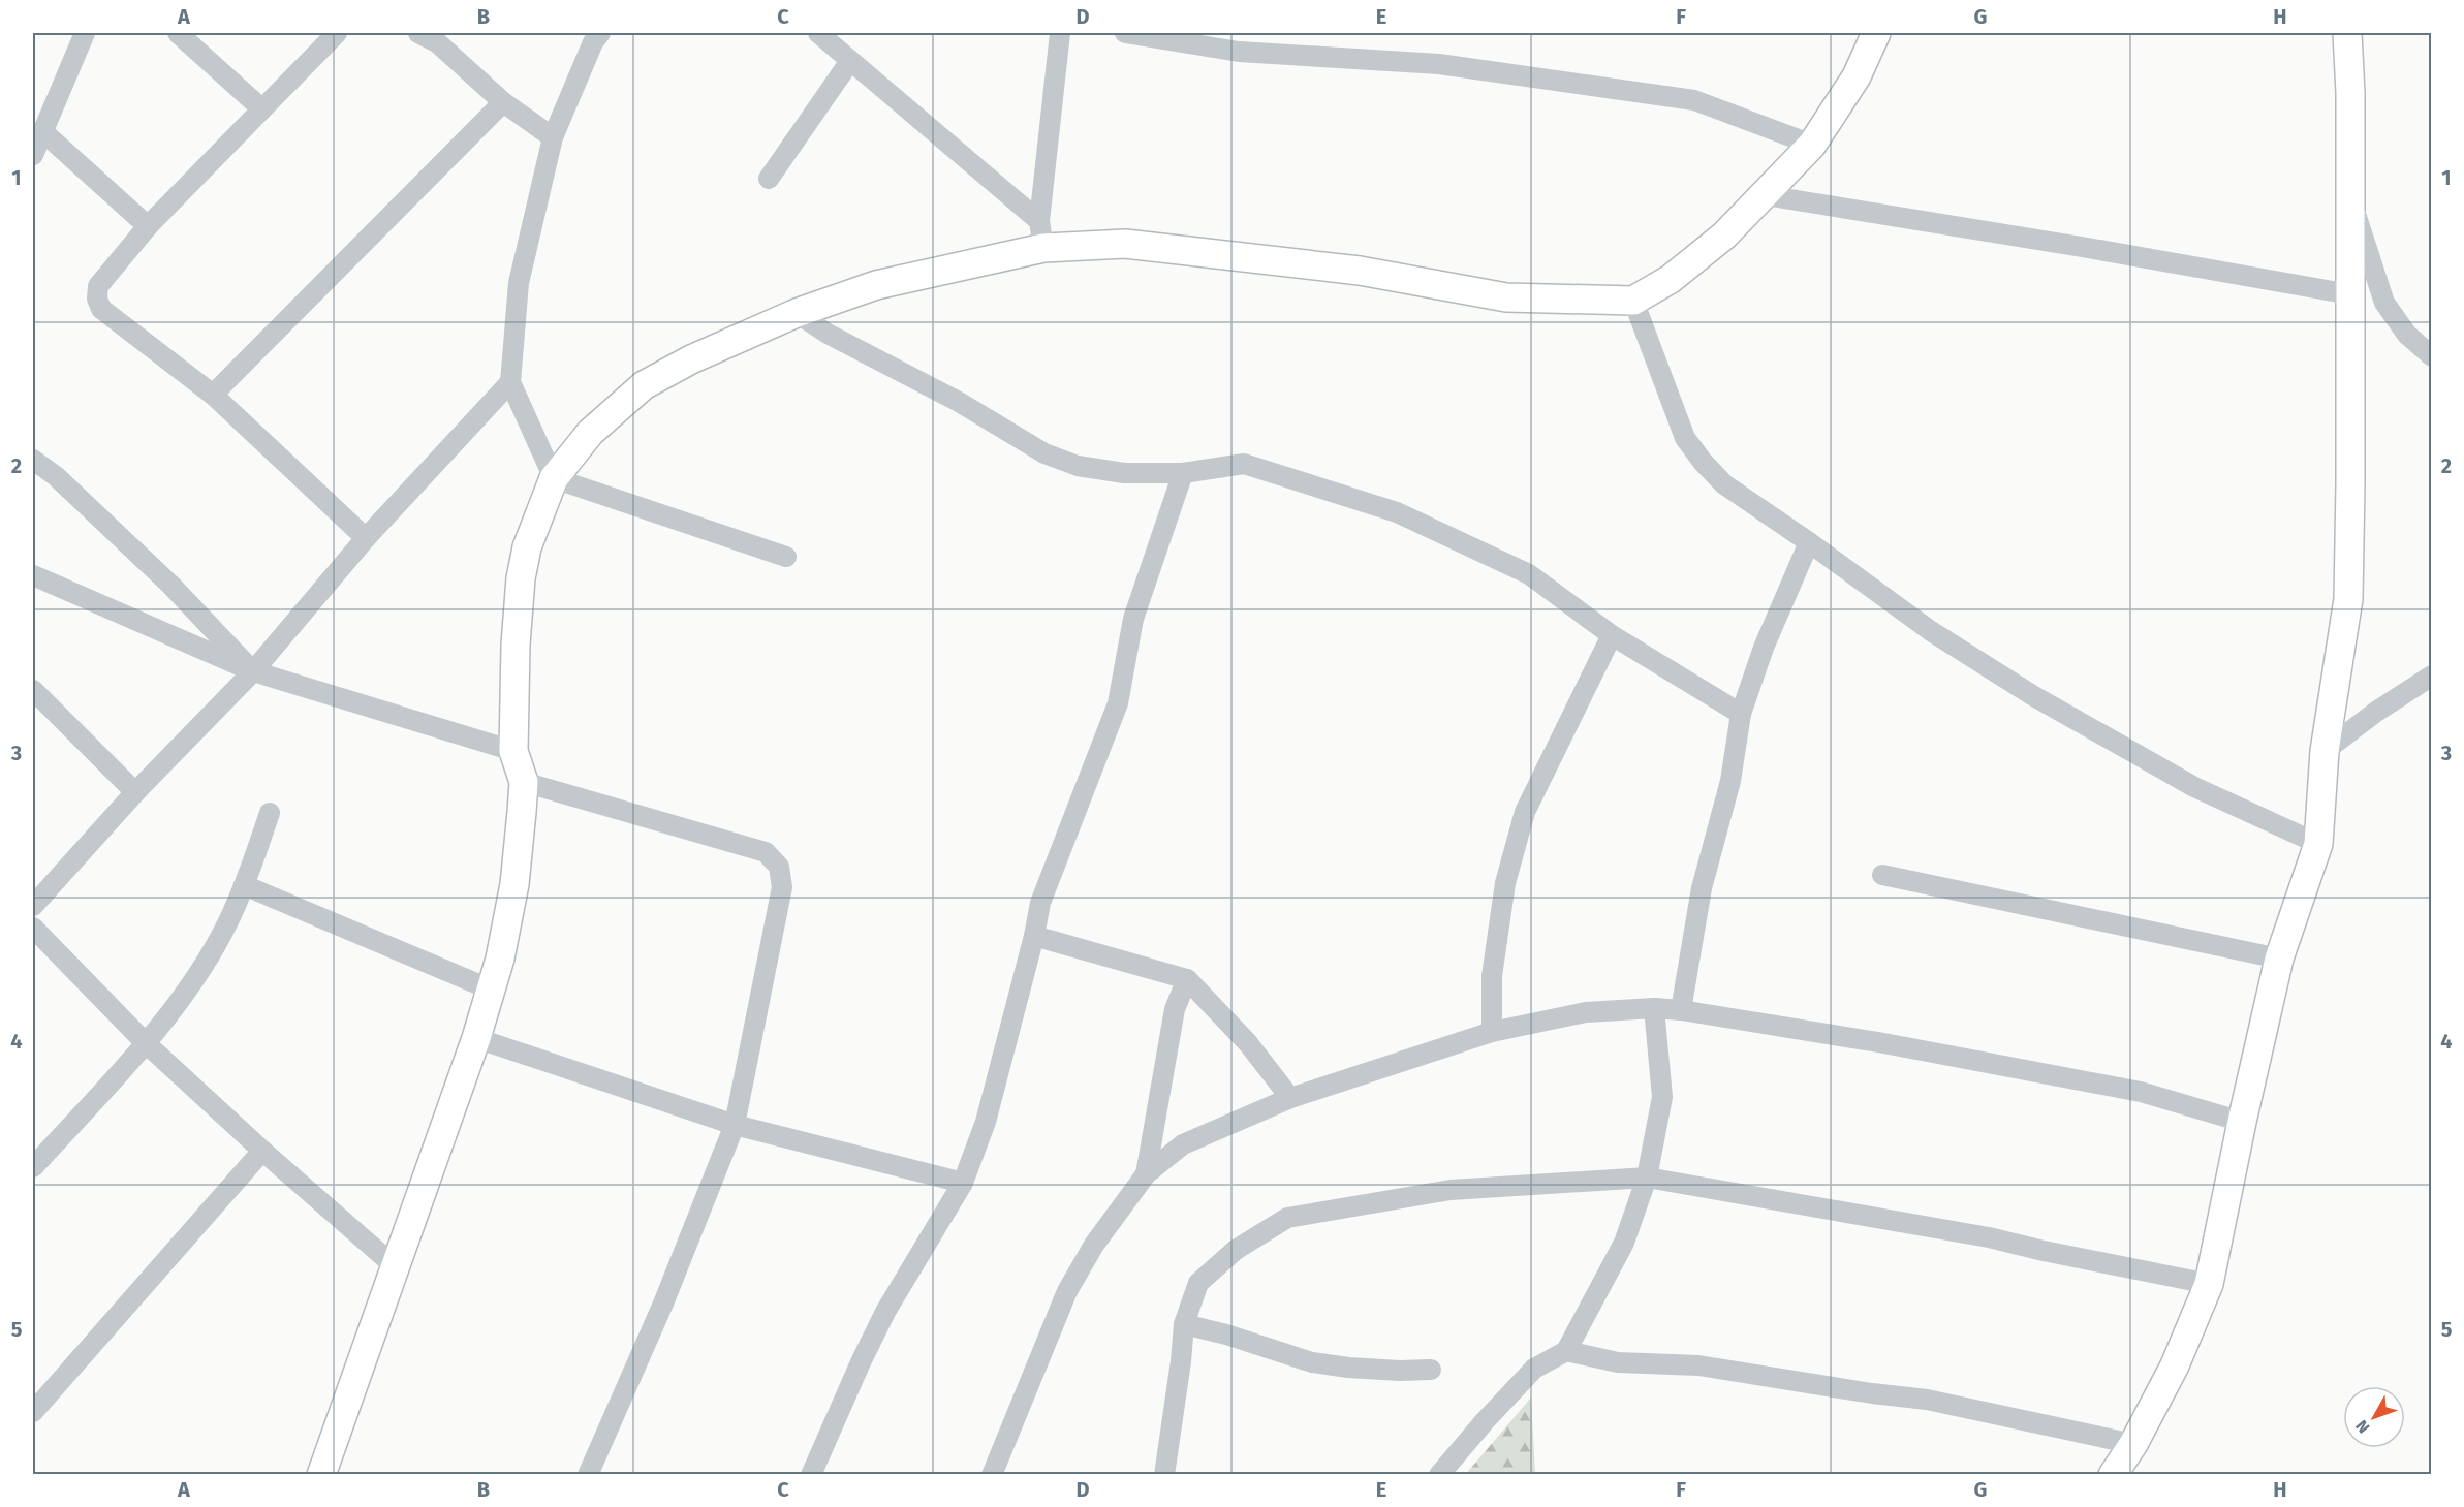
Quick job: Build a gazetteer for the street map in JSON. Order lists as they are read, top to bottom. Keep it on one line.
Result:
{"north":"bottom left","grid":{"columns":["A","B","C","D","E","F","G","H"],"rows":["1","2","3","4","5"]}}
